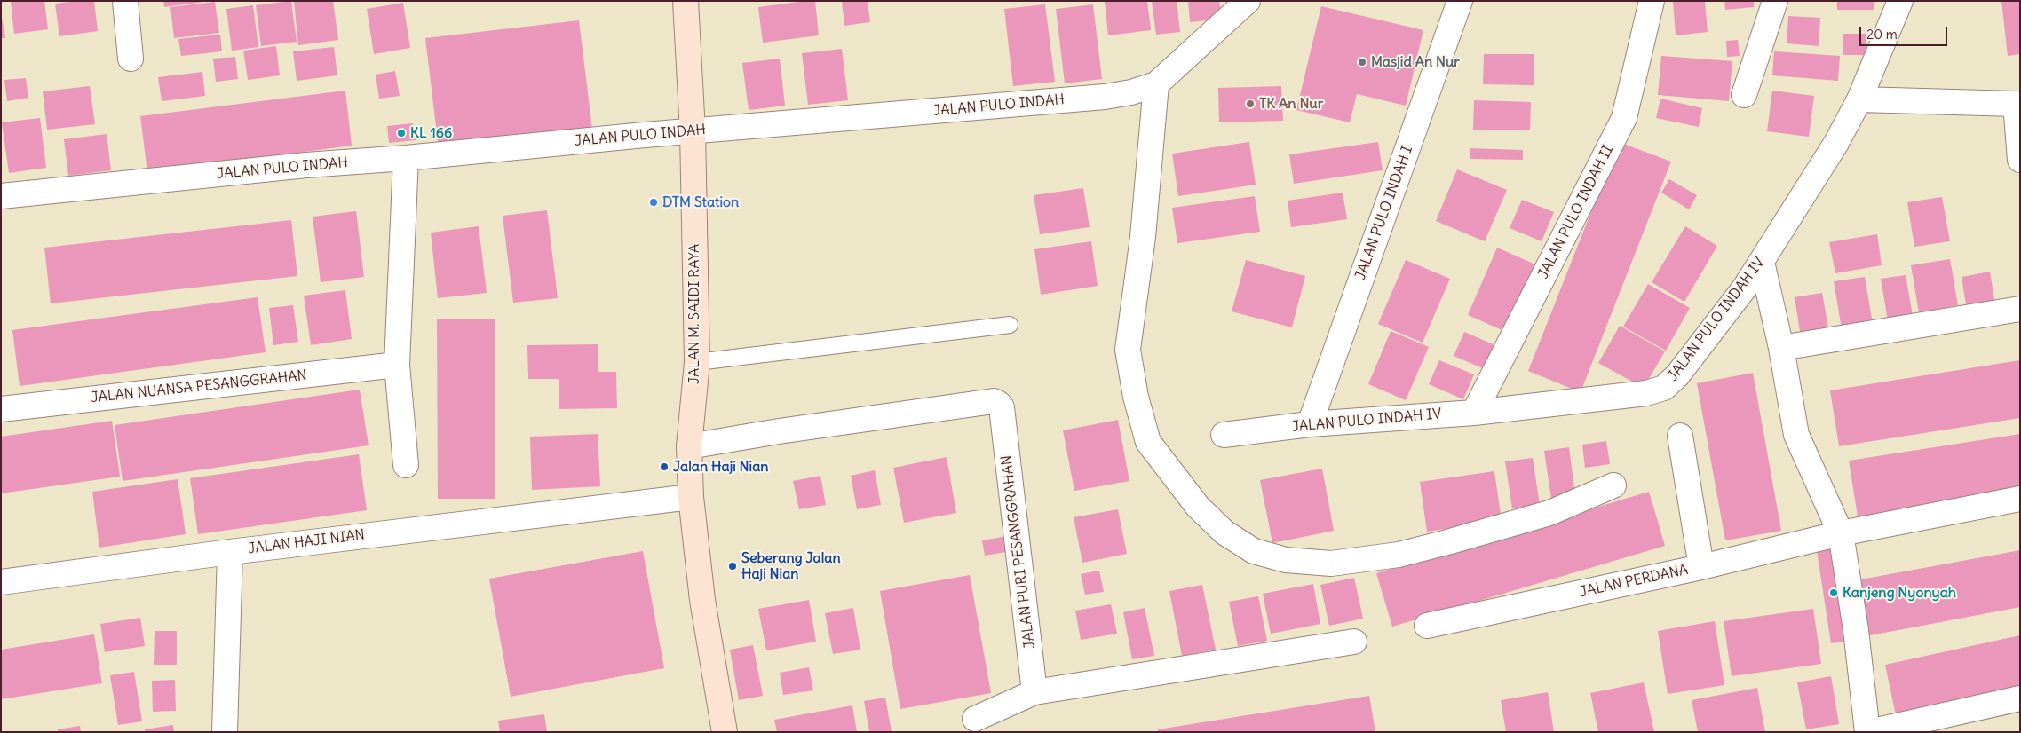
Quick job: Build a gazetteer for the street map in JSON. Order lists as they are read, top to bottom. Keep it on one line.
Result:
{"streets":{"street":["JALAN PULO INDAH","JALAN PULO INDAH II","JALAN PULO INDAH I","JALAN M. SAIDI RAYA","JALAN PULO INDAH IV","JALAN NUANSA PESANGGRAHAN","JALAN HAJI NIAN","JALAN PURI PESANGGRAHAN","JALAN PERDANA"]},"crossings":[["JALAN PULO INDAH","JALAN M. SAIDI RAYA"],["JALAN PULO INDAH II","JALAN PULO INDAH IV"],["JALAN PULO INDAH I","JALAN PULO INDAH IV"],["JALAN M. SAIDI RAYA","JALAN HAJI NIAN"],["JALAN M. SAIDI RAYA","JALAN PURI PESANGGRAHAN"]],"places":["Masjid An Nur","TK An Nur","KL 166","DTM Station","Jalan Haji Nian","Seberang Jalan Haji Nian","Kanjeng Nyonyah"],"scale_bar":"20 m"}
